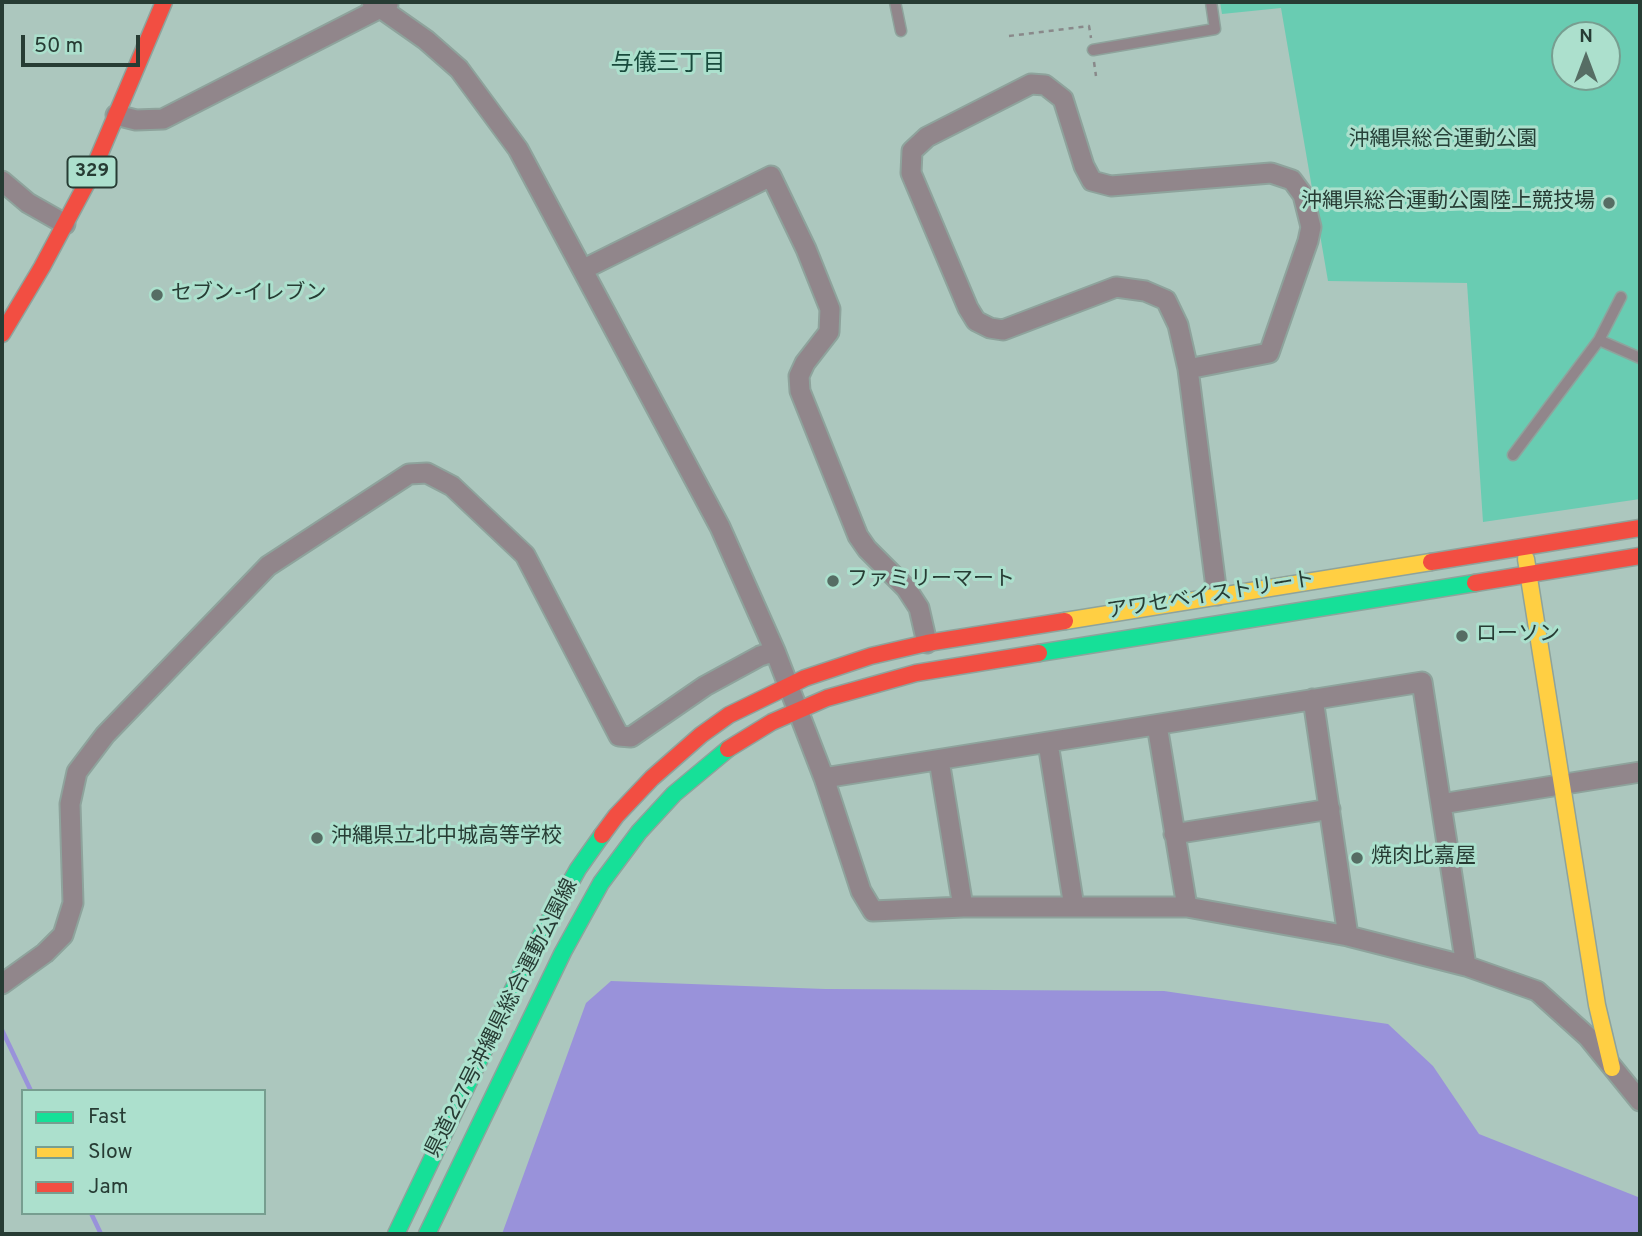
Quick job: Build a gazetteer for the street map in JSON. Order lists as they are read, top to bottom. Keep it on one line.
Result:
{"streets":{"main road":["329","アワセベイストリート","県道227号沖縄県総合運動公園線"]},"crossings":[["アワセベイストリート","県道227号沖縄県総合運動公園線"]],"districts":["与儀三丁目"],"parks":["沖縄県総合運動公園"],"places":["沖縄県総合運動公園陸上競技場","セブン-イレブン","ファミリーマート","ローソン","沖縄県立北中城高等学校","焼肉比嘉屋"],"legend":["Fast","Slow","Jam"],"scale_bar":"50 m","north":"top"}
